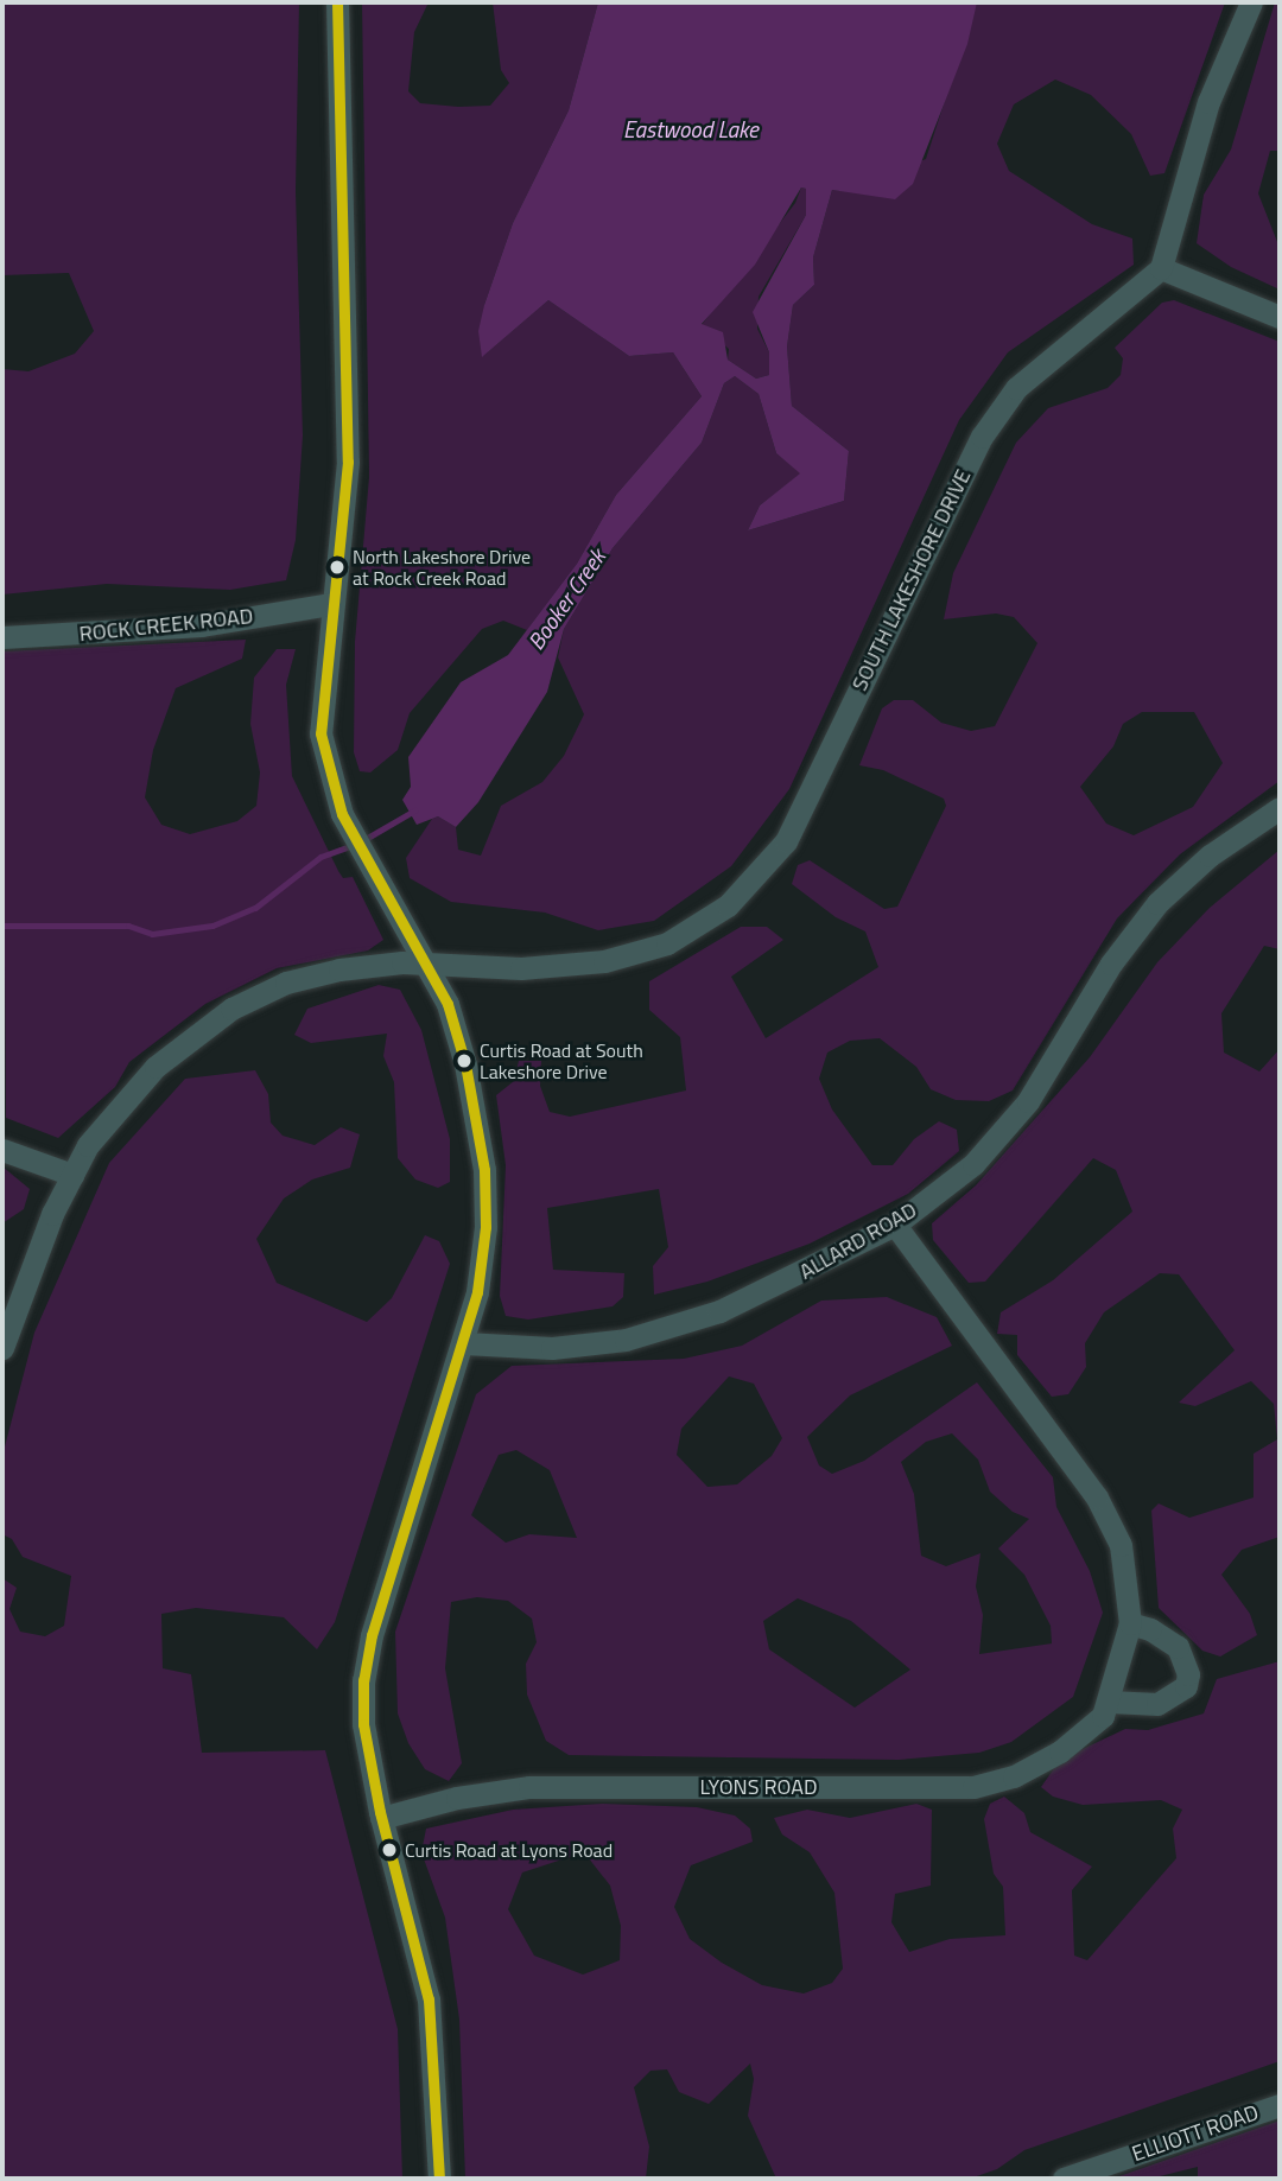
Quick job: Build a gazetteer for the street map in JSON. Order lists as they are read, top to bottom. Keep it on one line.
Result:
{"streets":{"street":["SOUTH LAKESHORE DRIVE","ROCK CREEK ROAD","ALLARD ROAD","LYONS ROAD","ELLIOTT ROAD"]},"crossings":[["ALLARD ROAD","LYONS ROAD"]],"water":["Eastwood Lake","Booker Creek"],"places":["North Lakeshore Drive at Rock Creek Road","Curtis Road at South Lakeshore Drive","Curtis Road at Lyons Road"]}
